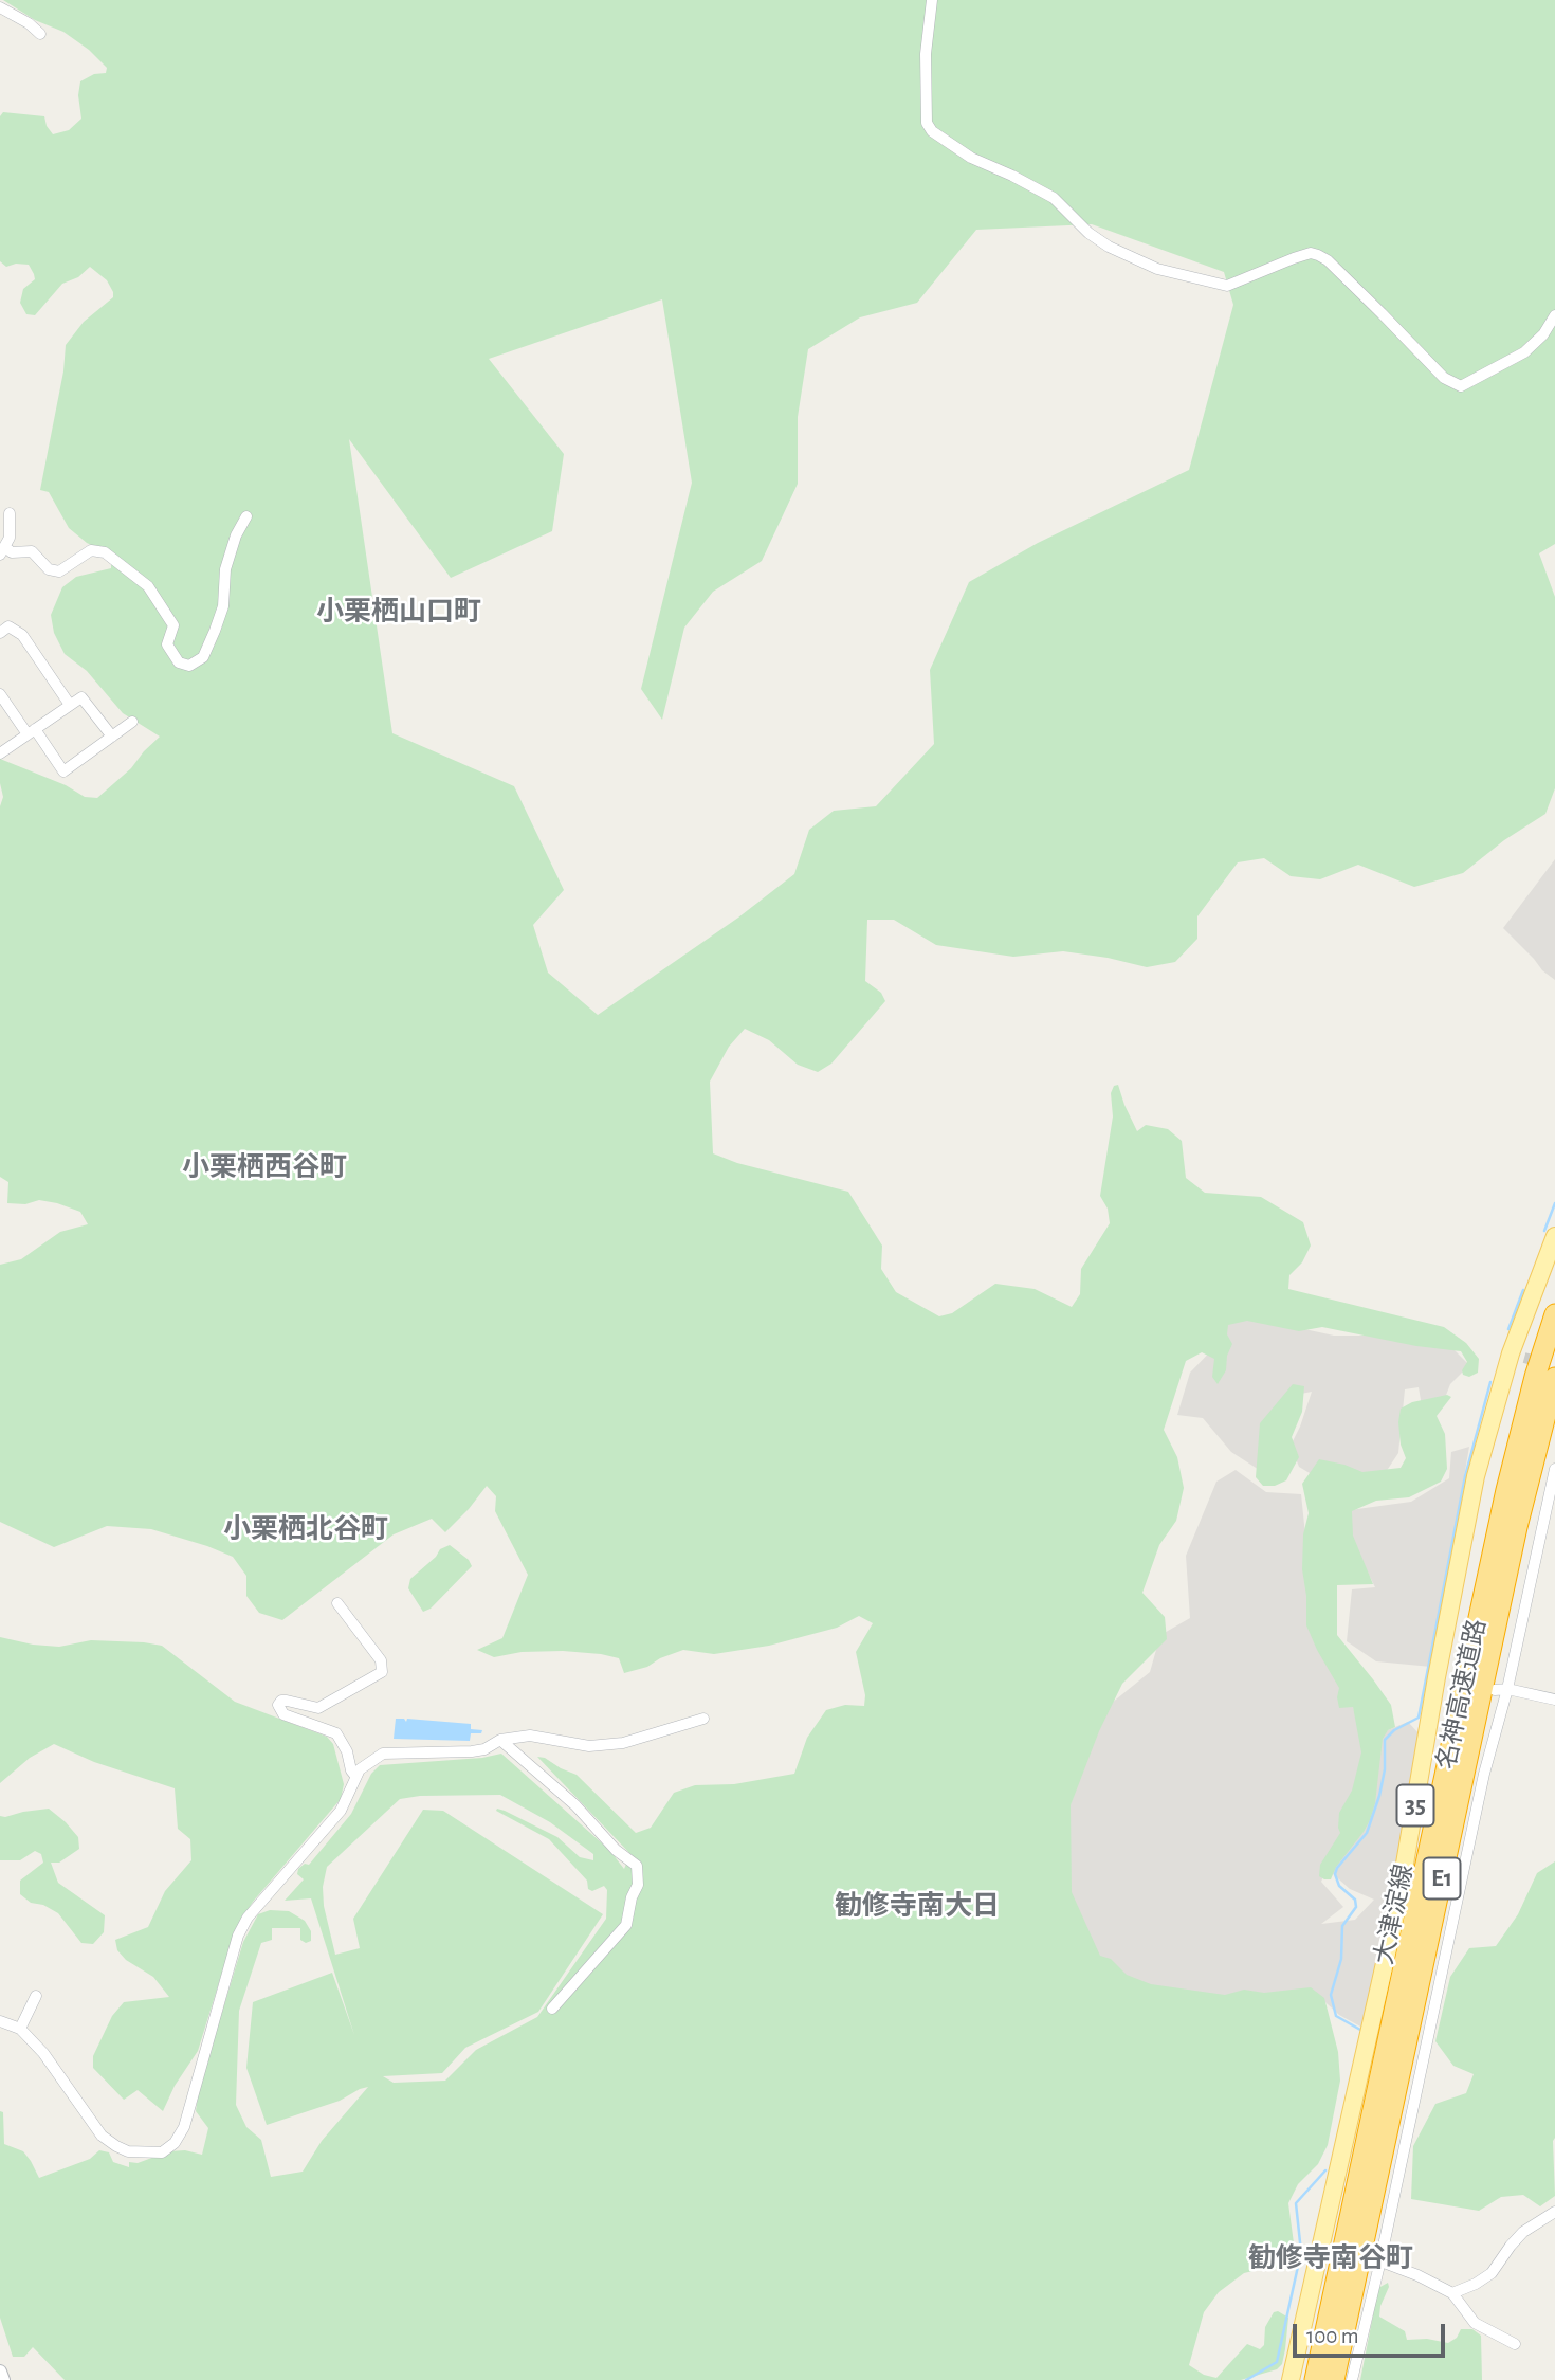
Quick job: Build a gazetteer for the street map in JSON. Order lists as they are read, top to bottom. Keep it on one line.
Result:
{"streets":{"highway":["名神高速道路","E1"],"main road":["35","大津淀線"]},"districts":["小栗栖山口町","小栗栖西谷町","小栗栖北谷町","勧修寺南大日","勧修寺南谷町"],"scale_bar":"100 m"}
